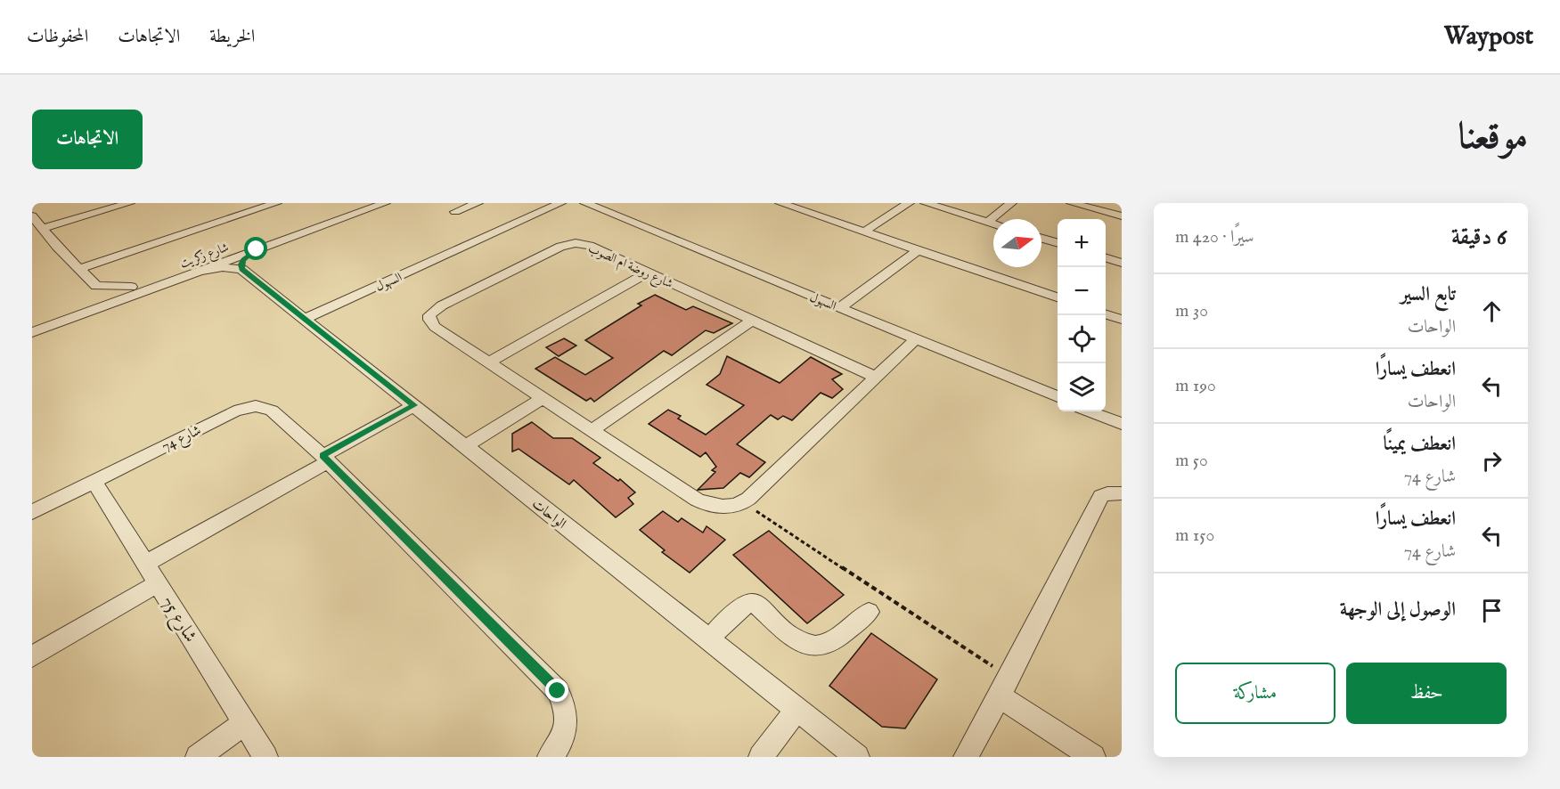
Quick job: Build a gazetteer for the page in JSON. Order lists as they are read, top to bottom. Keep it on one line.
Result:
{"streets":{"street":["شارع زكريت","شارع روضة ام الصوب","السهول","شارع 74","الواحات","شارع 75"]},"crossings":[["السهول","الواحات"],["شارع 74","شارع 75"]],"north":"right","page":{"header":"Waypost","nav":["الخريطة","الاتجاهات","المحفوظات"],"title":"موقعنا","buttons":["الاتجاهات",["حفظ","مشاركة"]],"heading":["6 دقيقة","سيرًا · 420 m"],"map_buttons":["+","−"],"list":[["تابع السير","الواحات","30 m"],["انعطف يسارًا","الواحات","190 m"],["انعطف يمينًا","شارع 74","50 m"],["انعطف يسارًا","شارع 74","150 m"],"الوصول إلى الوجهة"]}}
